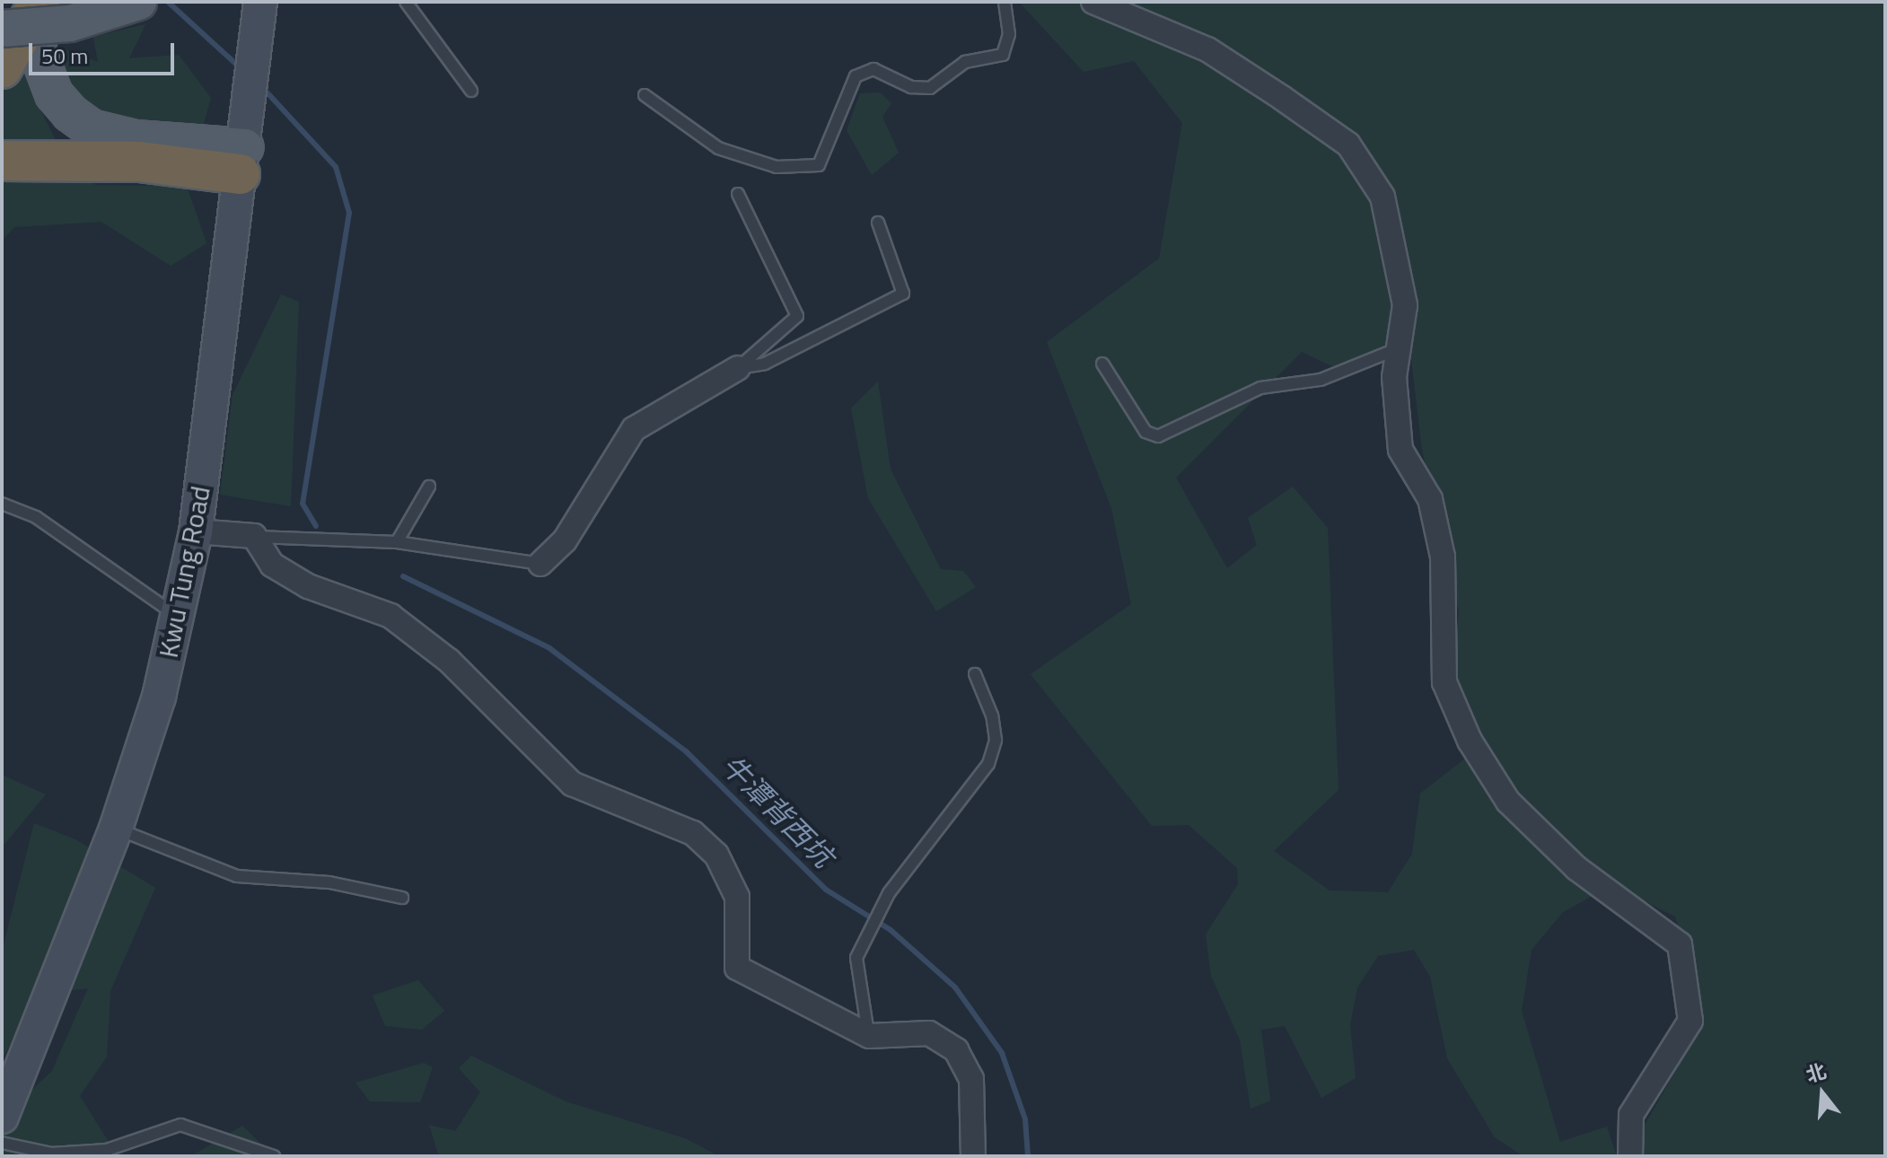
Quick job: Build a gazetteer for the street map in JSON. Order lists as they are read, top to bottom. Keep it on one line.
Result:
{"streets":{"street":["Kwu Tung Road"]},"water":["牛潭背西坑"],"scale_bar":"50 m","north":"top"}
